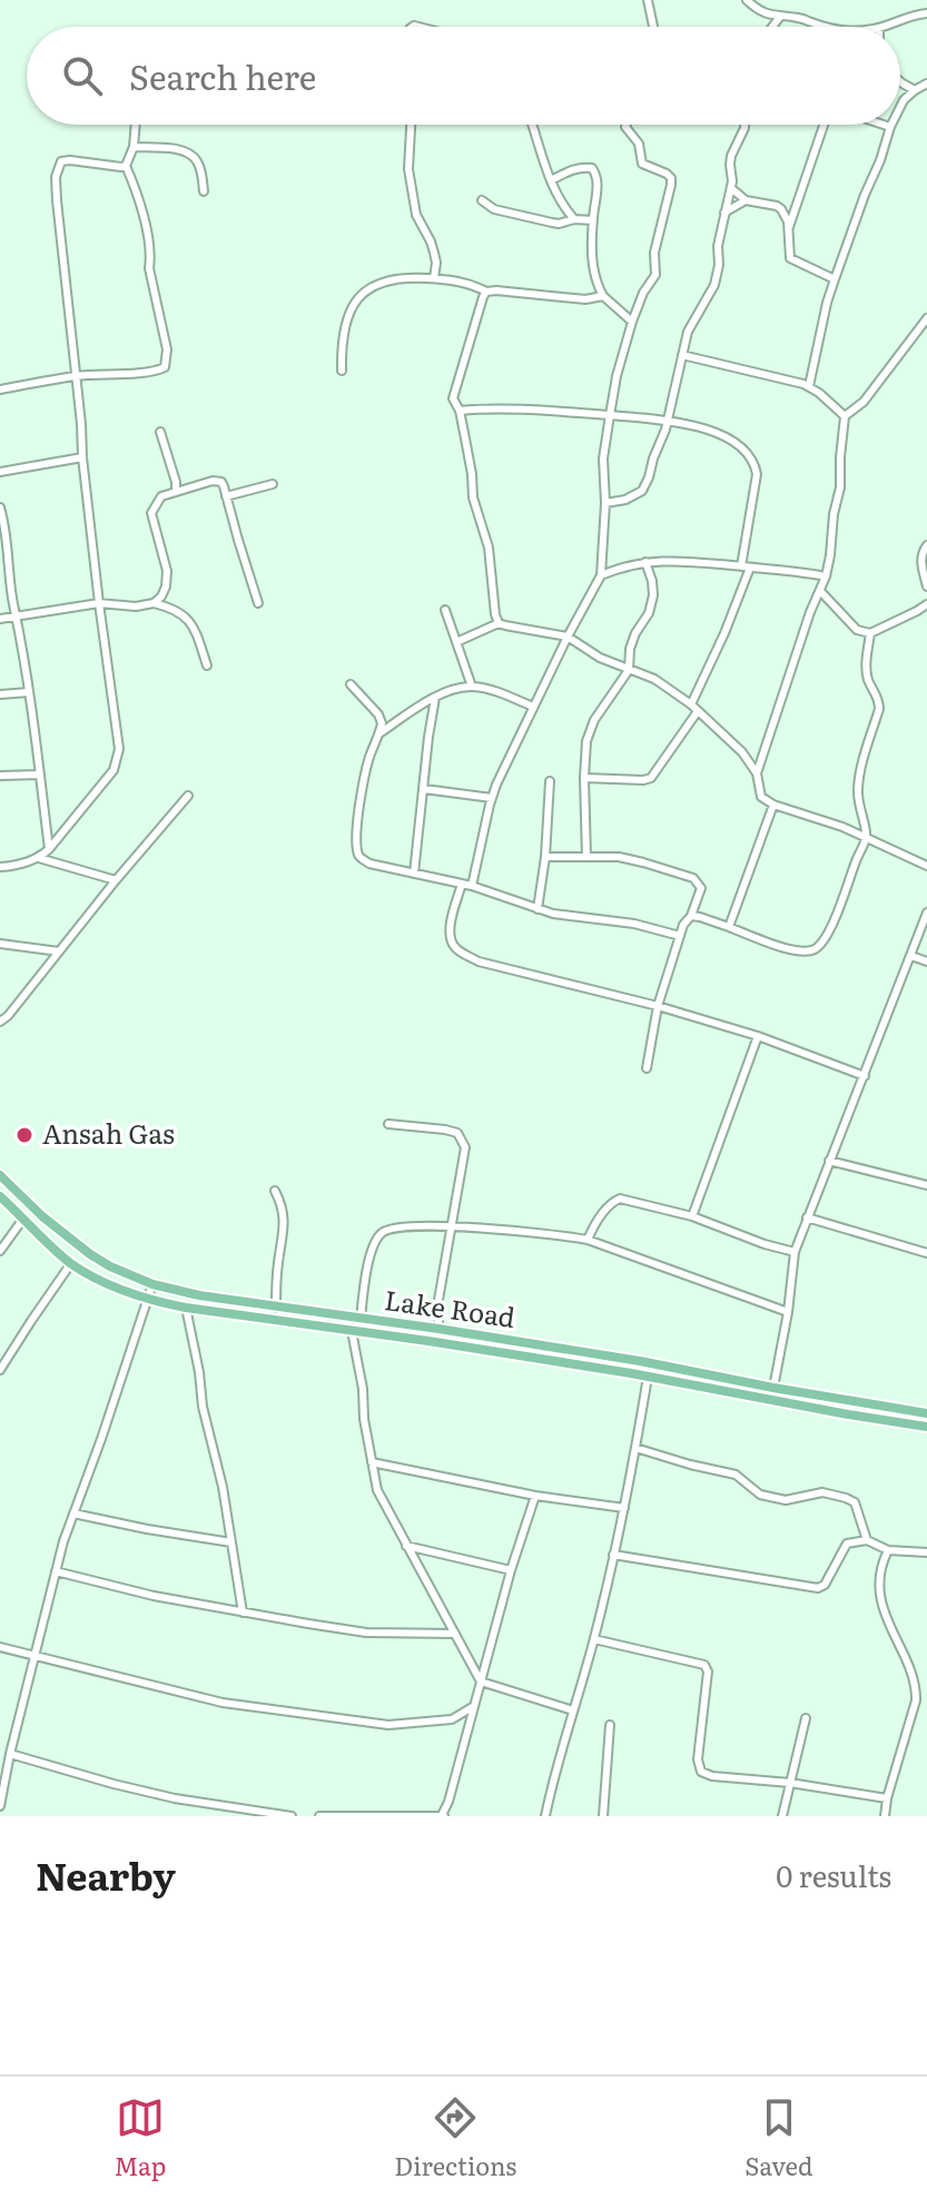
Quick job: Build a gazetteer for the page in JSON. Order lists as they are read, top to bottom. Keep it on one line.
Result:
{"streets":{"main road":["Lake Road"]},"places":["Ansah Gas"],"page":{"search":"Search here","heading":["Nearby","0 results"],"nav":["Map","Directions","Saved"]}}
